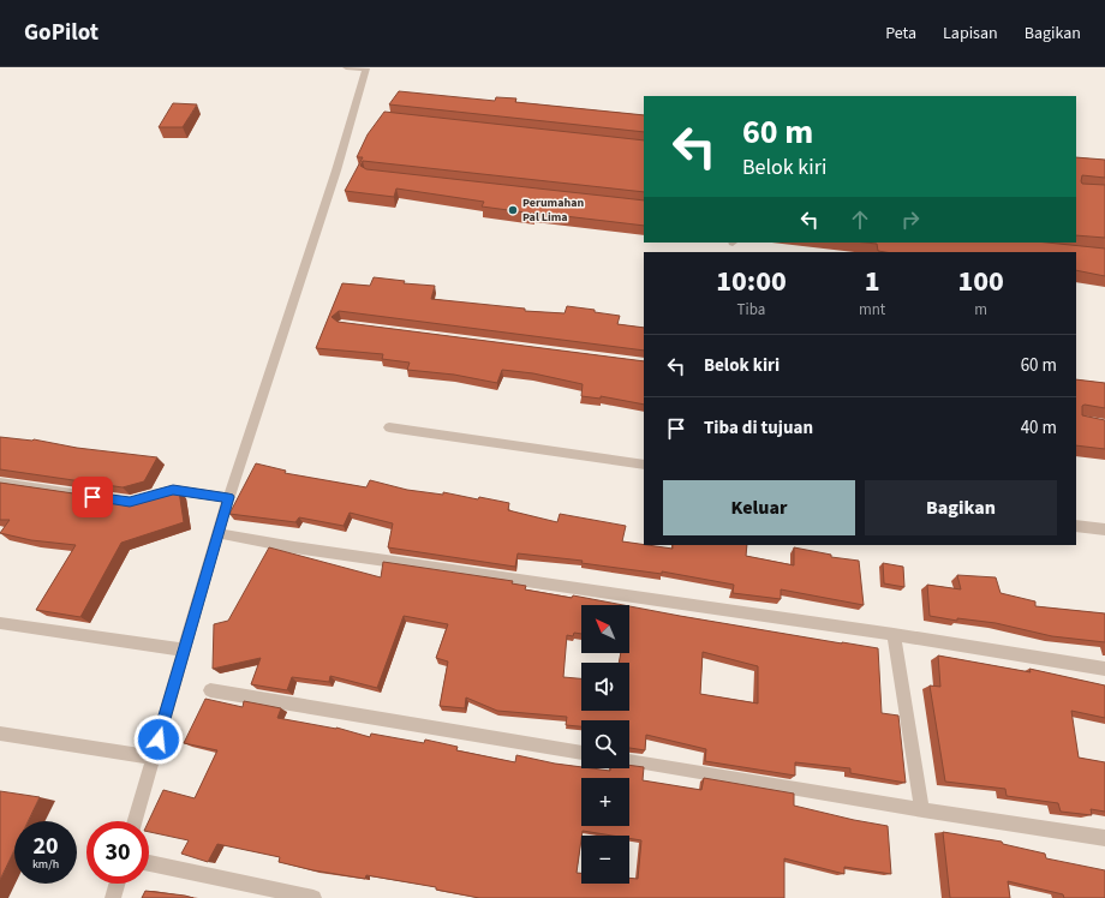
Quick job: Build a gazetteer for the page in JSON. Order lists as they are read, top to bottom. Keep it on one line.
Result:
{"places":["Perumahan Pal Lima"],"north":"top left","page":{"header":"GoPilot","nav":["Peta","Lapisan","Bagikan"],"turn":["60 m","Belok kiri"],"eta":["10:00","Tiba","1","mnt","100","m"],"list":[{"name":"Belok kiri","value":"60 m"},{"name":"Tiba di tujuan","value":"40 m"}],"buttons":["Keluar","Bagikan"],"map_buttons":["+","−"],"speed":"20 km/h","limit":"30"}}
